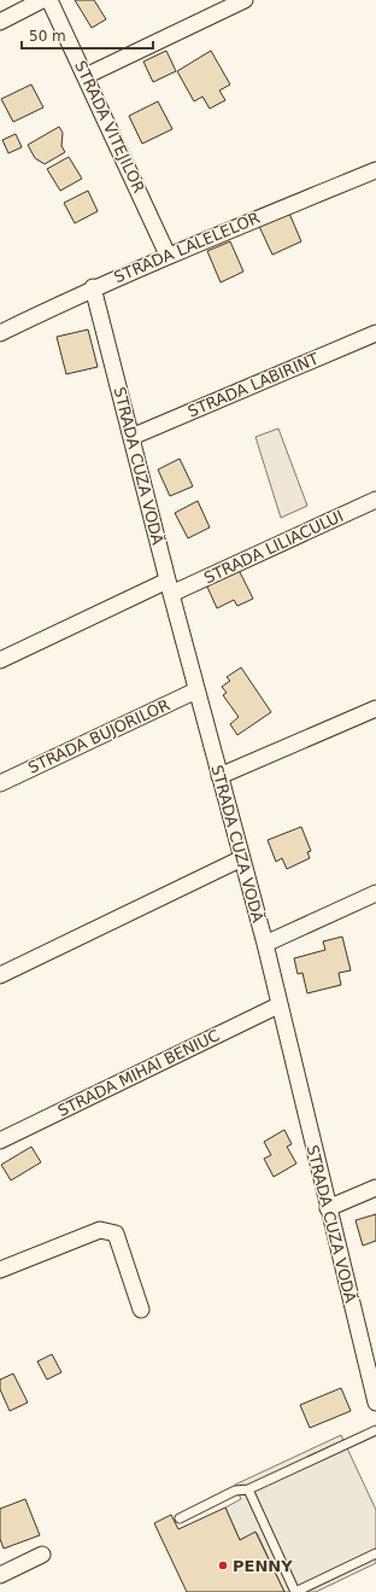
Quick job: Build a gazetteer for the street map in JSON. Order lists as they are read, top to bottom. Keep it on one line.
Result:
{"streets":{"street":["STRADA VITEJILOR","STRADA LALELELOR","STRADA LABIRINT","STRADA CUZA VODĂ","STRADA LILIACULUI","STRADA BUJORILOR","STRADA MIHAI BENIUC"]},"crossings":[["STRADA VITEJILOR","STRADA LALELELOR"],["STRADA LALELELOR","STRADA CUZA VODĂ"],["STRADA LABIRINT","STRADA CUZA VODĂ"],["STRADA CUZA VODĂ","STRADA LILIACULUI"],["STRADA CUZA VODĂ","STRADA BUJORILOR"],["STRADA CUZA VODĂ","STRADA MIHAI BENIUC"]],"places":["PENNY"],"scale_bar":"50 m"}
